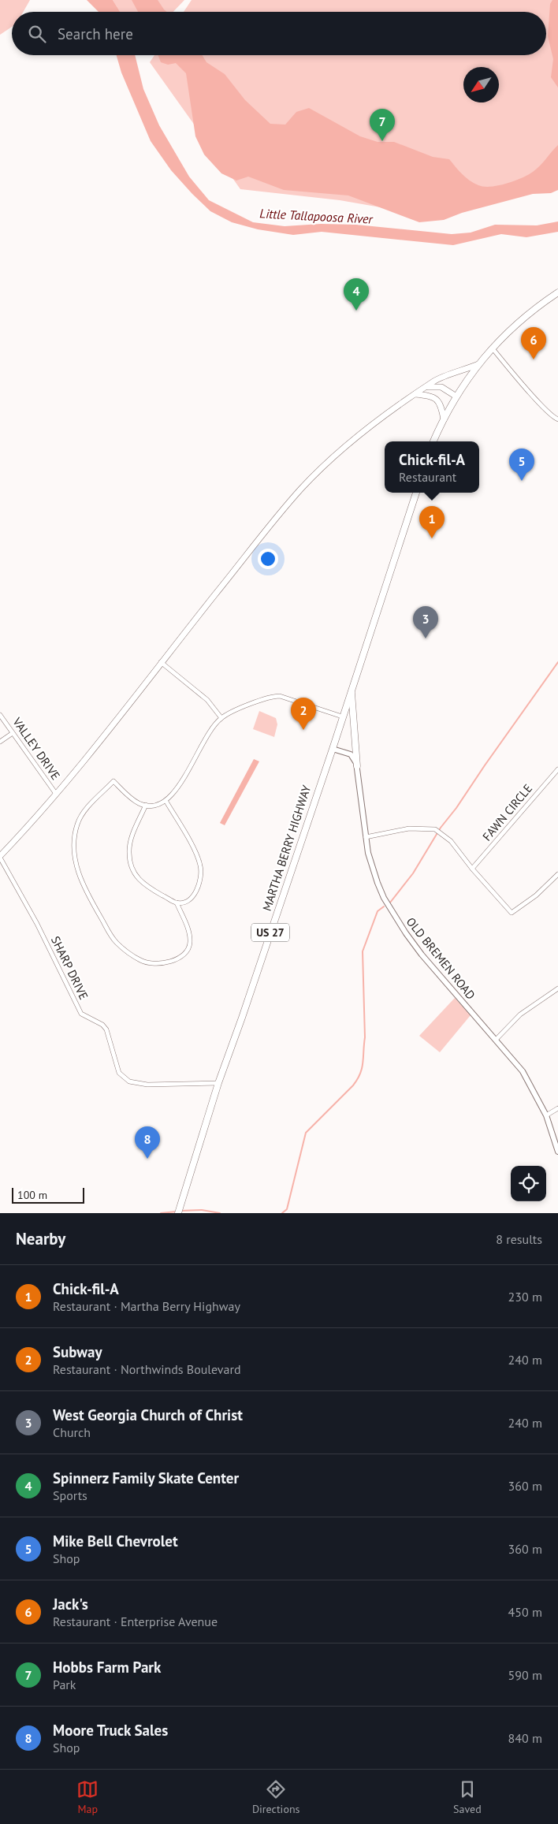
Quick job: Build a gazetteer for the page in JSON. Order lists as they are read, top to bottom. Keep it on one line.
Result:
{"streets":{"main road":["MARTHA BERRY HIGHWAY","US 27"],"street":["VALLEY DRIVE","FAWN CIRCLE","OLD BREMEN ROAD","SHARP DRIVE"]},"crossings":[["MARTHA BERRY HIGHWAY","SHARP DRIVE"]],"water":["Little Tallapoosa River"],"scale_bar":"100 m","north":"bottom left","page":{"search":"Search here","pins":["7","4","6","5","1","3","2","8"],"popup":["Chick-fil-A","Restaurant"],"scale":"100 m","heading":["Nearby","8 results"],"list":[{"mark":"1","name":"Chick-fil-A","note":"Restaurant · Martha Berry Highway","value":"230 m"},{"mark":"2","name":"Subway","note":"Restaurant · Northwinds Boulevard","value":"240 m"},{"mark":"3","name":"West Georgia Church of Christ","note":"Church","value":"240 m"},{"mark":"4","name":"Spinnerz Family Skate Center","note":"Sports","value":"360 m"},{"mark":"5","name":"Mike Bell Chevrolet","note":"Shop","value":"360 m"},{"mark":"6","name":"Jack's","note":"Restaurant · Enterprise Avenue","value":"450 m"},{"mark":"7","name":"Hobbs Farm Park","note":"Park","value":"590 m"},{"mark":"8","name":"Moore Truck Sales","note":"Shop","value":"840 m"}],"nav":["Map","Directions","Saved"]}}
